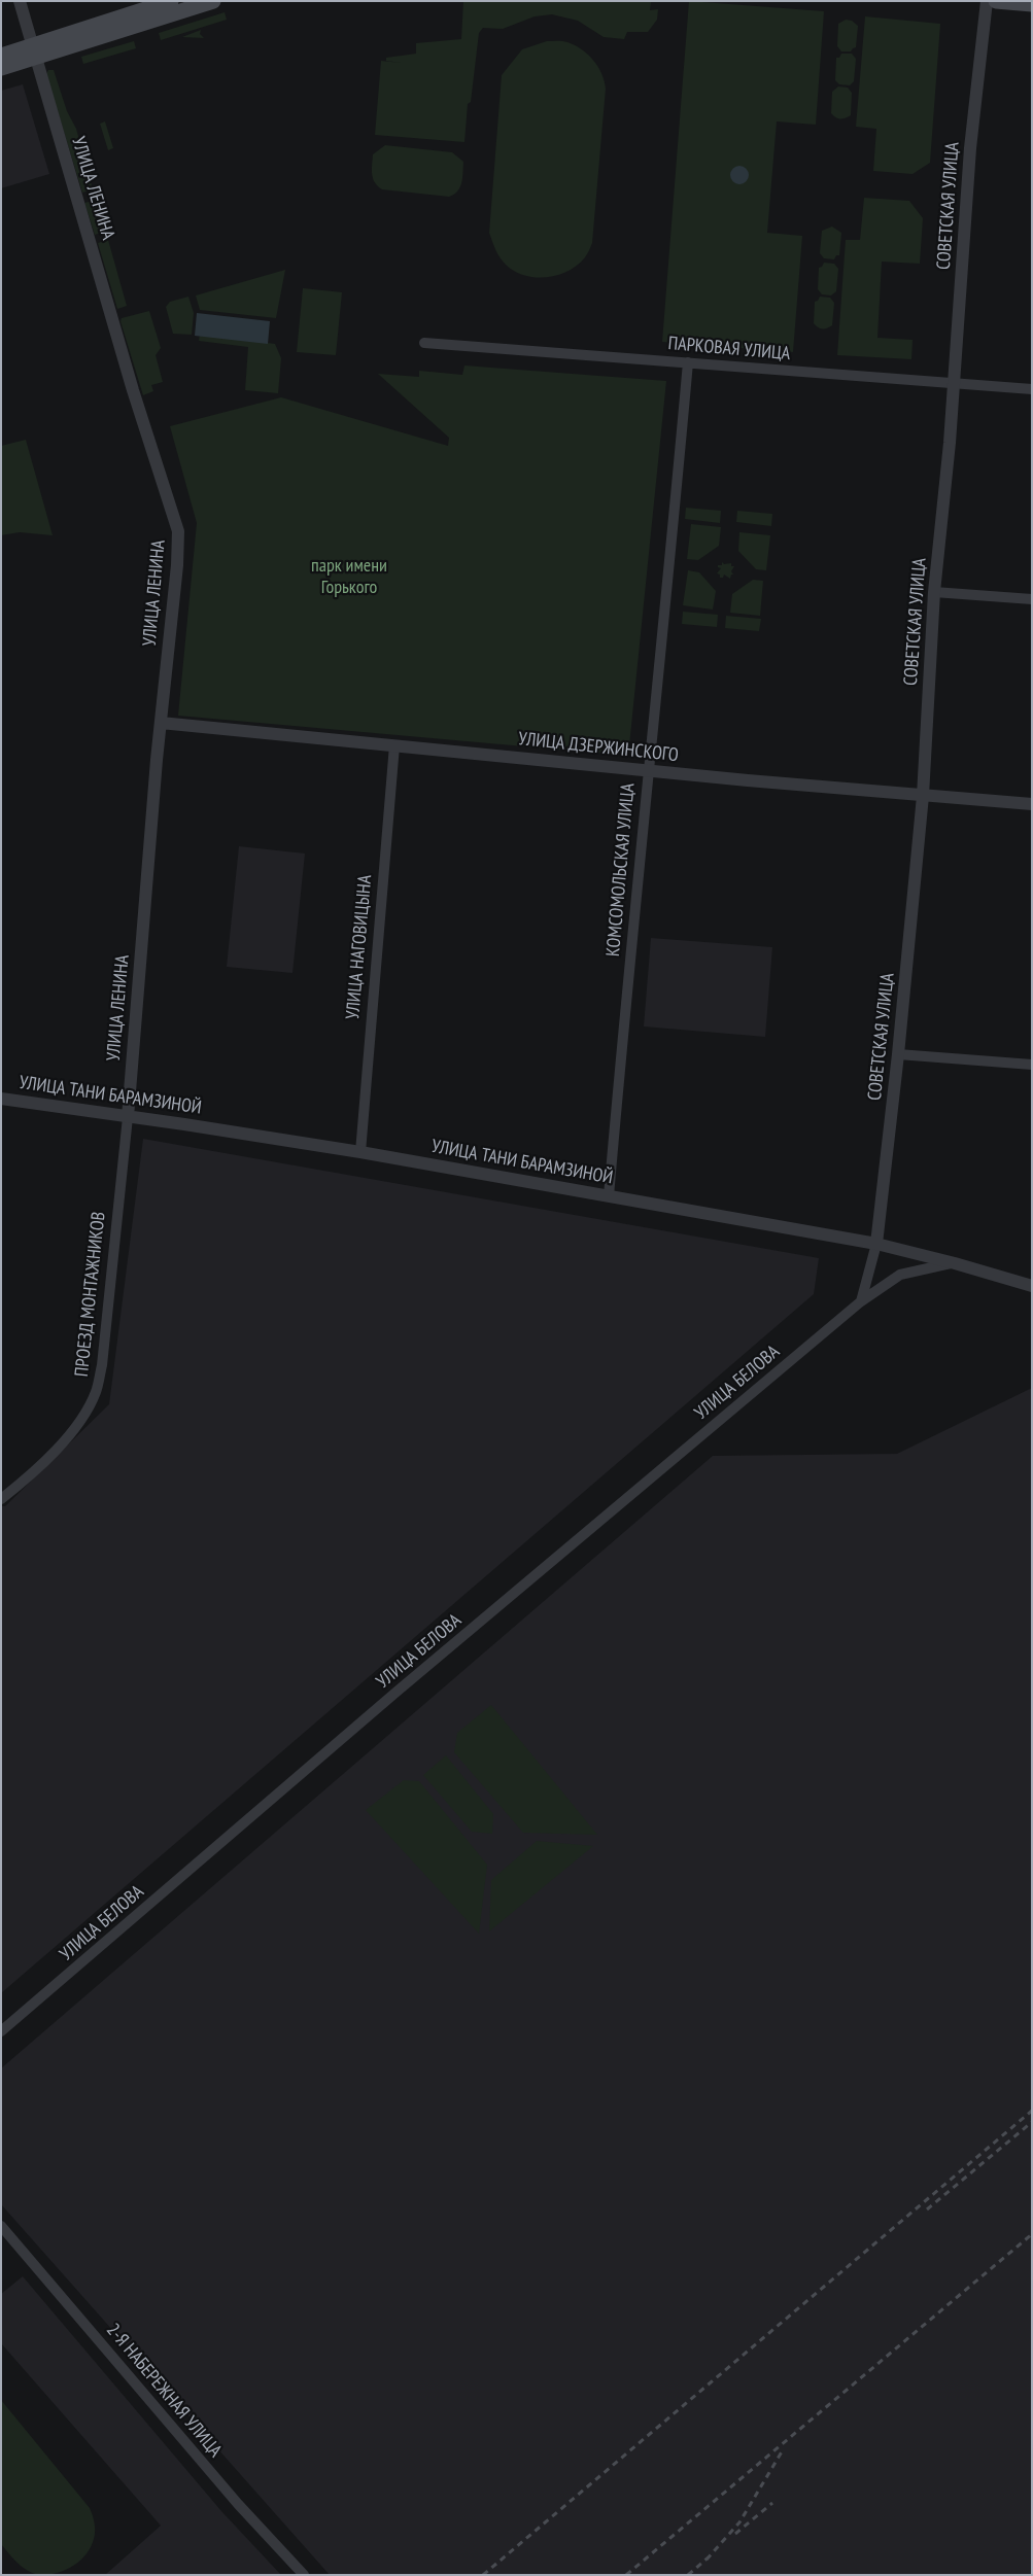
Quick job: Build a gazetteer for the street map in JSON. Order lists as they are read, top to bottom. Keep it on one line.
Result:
{"streets":{"street":["УЛИЦА ЛЕНИНА","СОВЕТСКАЯ УЛИЦА","ПАРКОВАЯ УЛИЦА","УЛИЦА ДЗЕРЖИНСКОГО","КОМСОМОЛЬСКАЯ УЛИЦА","УЛИЦА НАГОВИЦЫНА","УЛИЦА ТАНИ БАРАМЗИНОЙ","ПРОЕЗД МОНТАЖНИКОВ","УЛИЦА БЕЛОВА","2-Я НАБЕРЕЖНАЯ УЛИЦА"]},"crossings":[["УЛИЦА ЛЕНИНА","УЛИЦА ДЗЕРЖИНСКОГО"],["УЛИЦА ЛЕНИНА","УЛИЦА ТАНИ БАРАМЗИНОЙ"],["УЛИЦА ЛЕНИНА","ПРОЕЗД МОНТАЖНИКОВ"],["СОВЕТСКАЯ УЛИЦА","ПАРКОВАЯ УЛИЦА"],["СОВЕТСКАЯ УЛИЦА","УЛИЦА ДЗЕРЖИНСКОГО"],["СОВЕТСКАЯ УЛИЦА","УЛИЦА ТАНИ БАРАМЗИНОЙ"],["ПАРКОВАЯ УЛИЦА","КОМСОМОЛЬСКАЯ УЛИЦА"],["УЛИЦА ДЗЕРЖИНСКОГО","КОМСОМОЛЬСКАЯ УЛИЦА"],["УЛИЦА ДЗЕРЖИНСКОГО","УЛИЦА НАГОВИЦЫНА"],["КОМСОМОЛЬСКАЯ УЛИЦА","УЛИЦА ТАНИ БАРАМЗИНОЙ"],["УЛИЦА НАГОВИЦЫНА","УЛИЦА ТАНИ БАРАМЗИНОЙ"],["УЛИЦА ТАНИ БАРАМЗИНОЙ","ПРОЕЗД МОНТАЖНИКОВ"],["УЛИЦА ТАНИ БАРАМЗИНОЙ","УЛИЦА БЕЛОВА"]],"parks":["парк имени Горького"]}
